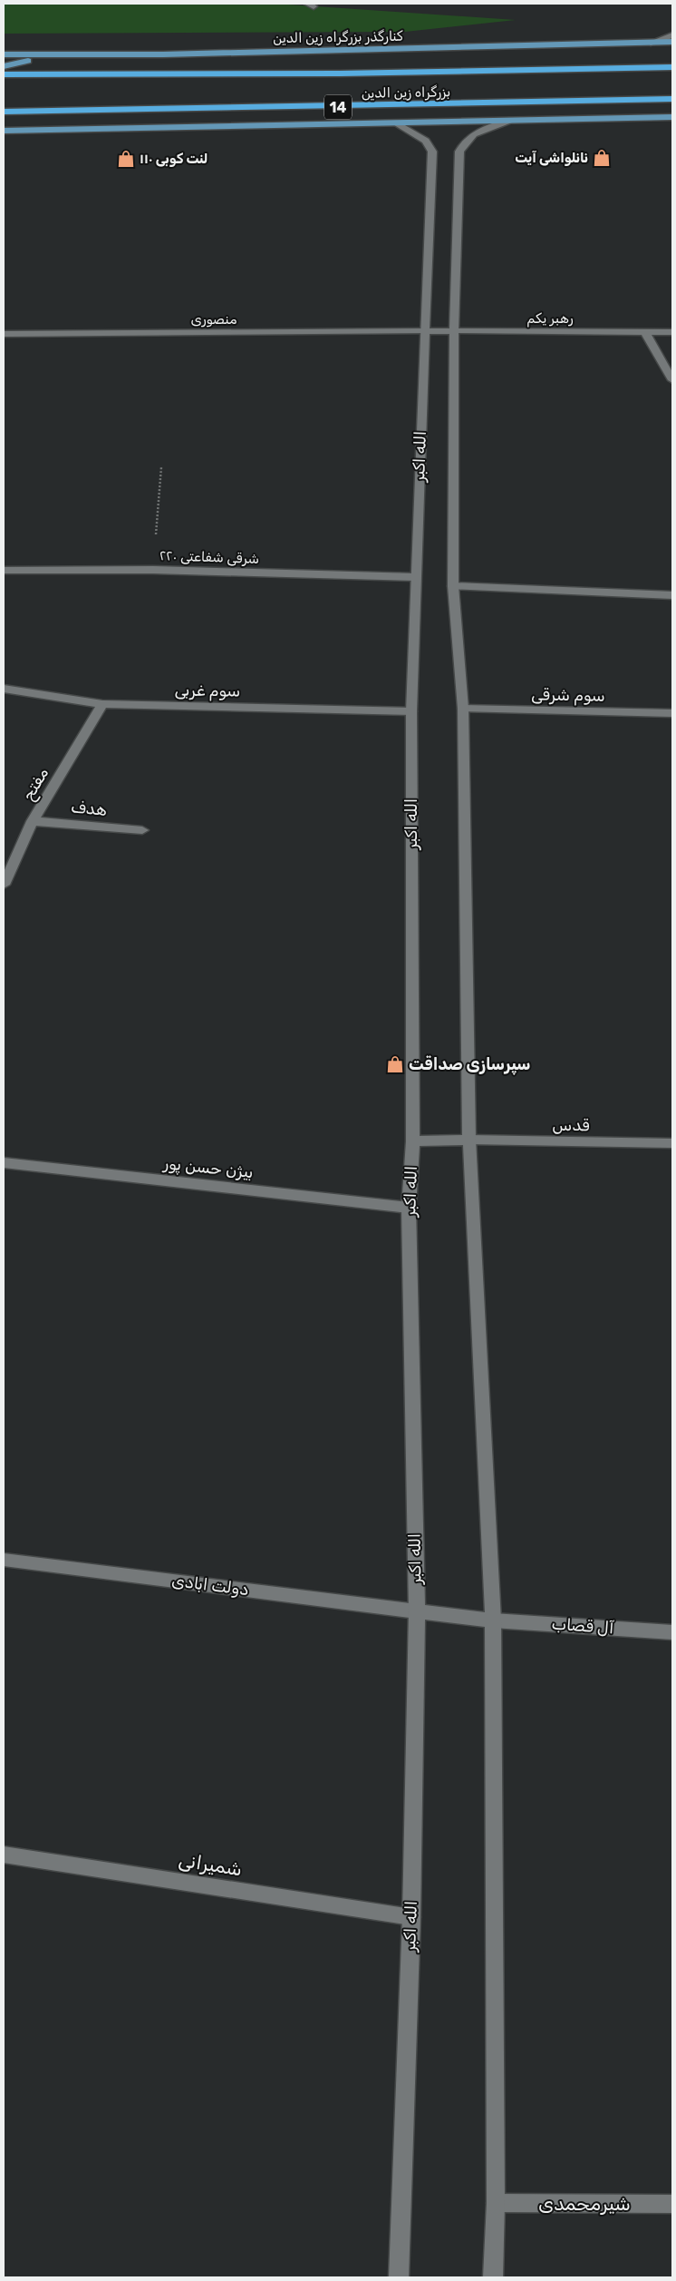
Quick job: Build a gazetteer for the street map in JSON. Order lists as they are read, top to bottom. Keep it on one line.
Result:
{"streets":{"highway":["بزرگراه زین الدین","14"],"main road":["کنارگذر بزرگراه زین الدین","رهبر یکم","منصوری","الله اکبر","۲۲۰ شرقی شفاعتی","سوم غربی","سوم شرقی","مفتح","هدف","قدس","بیژن حسن پور","دولت ابادی","آل قصاب","شمیرانی","شیرمحمدی"]},"crossings":[["رهبر یکم","منصوری"],["منصوری","الله اکبر"],["الله اکبر","۲۲۰ شرقی شفاعتی"],["الله اکبر","سوم غربی"],["الله اکبر","قدس"],["الله اکبر","بیژن حسن پور"],["الله اکبر","دولت ابادی"],["الله اکبر","شمیرانی"],["سوم غربی","مفتح"],["مفتح","هدف"],["دولت ابادی","آل قصاب"]],"places":{"shop":["نانلواشی آیت","لنت کوبی ۱۱۰","سپرسازی صداقت"]}}
